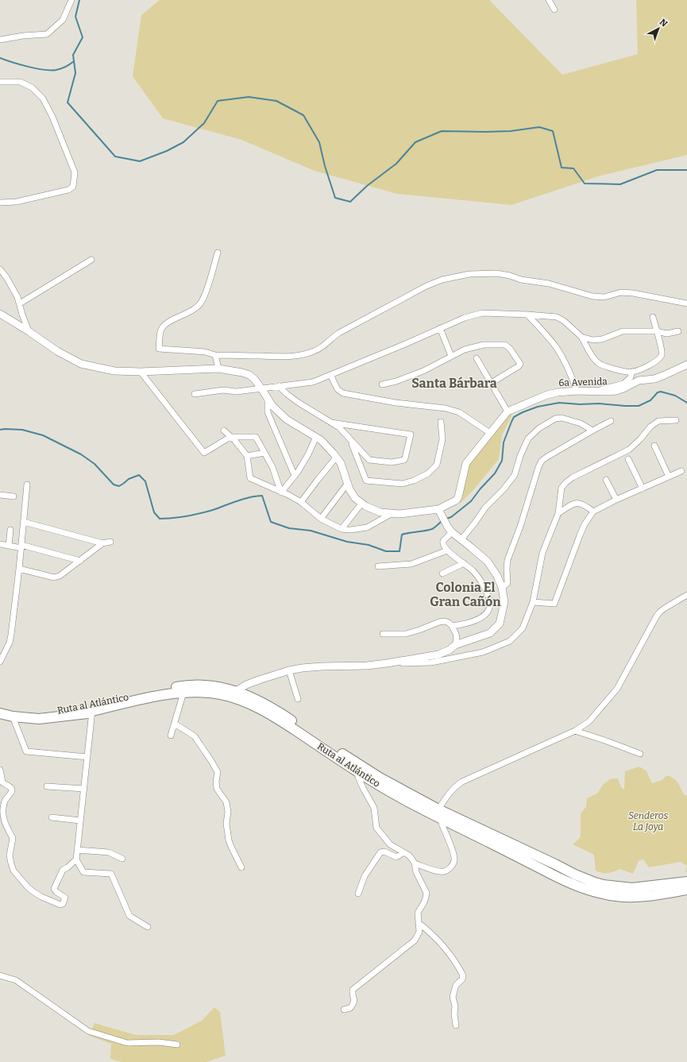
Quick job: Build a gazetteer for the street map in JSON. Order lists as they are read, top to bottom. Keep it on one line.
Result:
{"streets":{"highway":["Ruta al Atlántico"],"street":["6a Avenida"]},"districts":["Santa Bárbara","Colonia El Gran Cañón"],"parks":["Senderos La Joya"],"north":"top right"}
